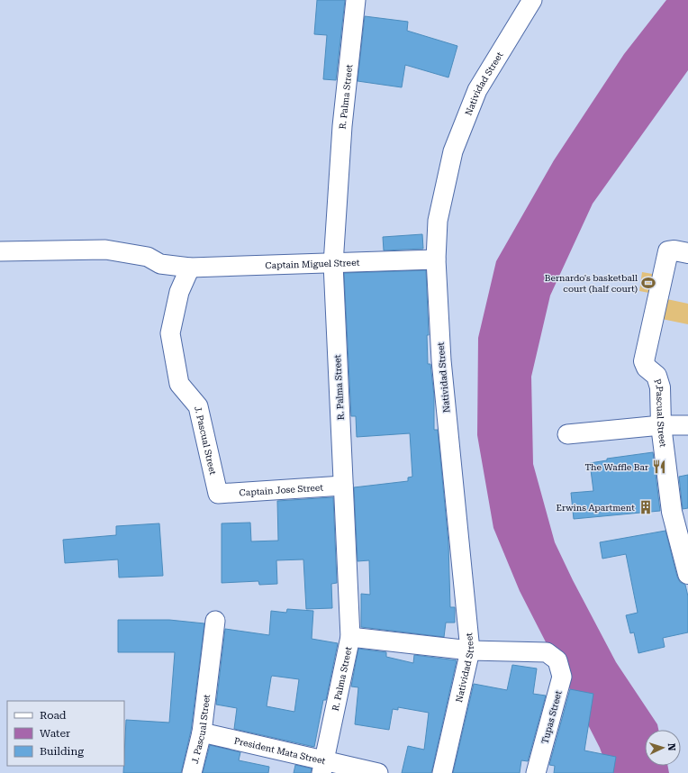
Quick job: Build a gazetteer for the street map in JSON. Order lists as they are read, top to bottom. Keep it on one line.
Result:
{"streets":{"street":["Natividad Street","R. Palma Street","Captain Miguel Street","P.Pascual Street","J. Pascual Street","Captain Jose Street","Tupas Street","President Mata Street"]},"crossings":[["Natividad Street","Captain Miguel Street"],["Natividad Street","Tupas Street"],["R. Palma Street","Captain Miguel Street"],["R. Palma Street","Captain Jose Street"],["R. Palma Street","President Mata Street"],["Captain Miguel Street","J. Pascual Street"],["J. Pascual Street","Captain Jose Street"],["J. Pascual Street","President Mata Street"]],"places":{"sports":["Bernardo's basketball court (half court)"],"restaurant":["The Waffle Bar"],"building":["Erwins Apartment"]},"legend":["Road","Water","Building"],"north":"right"}
